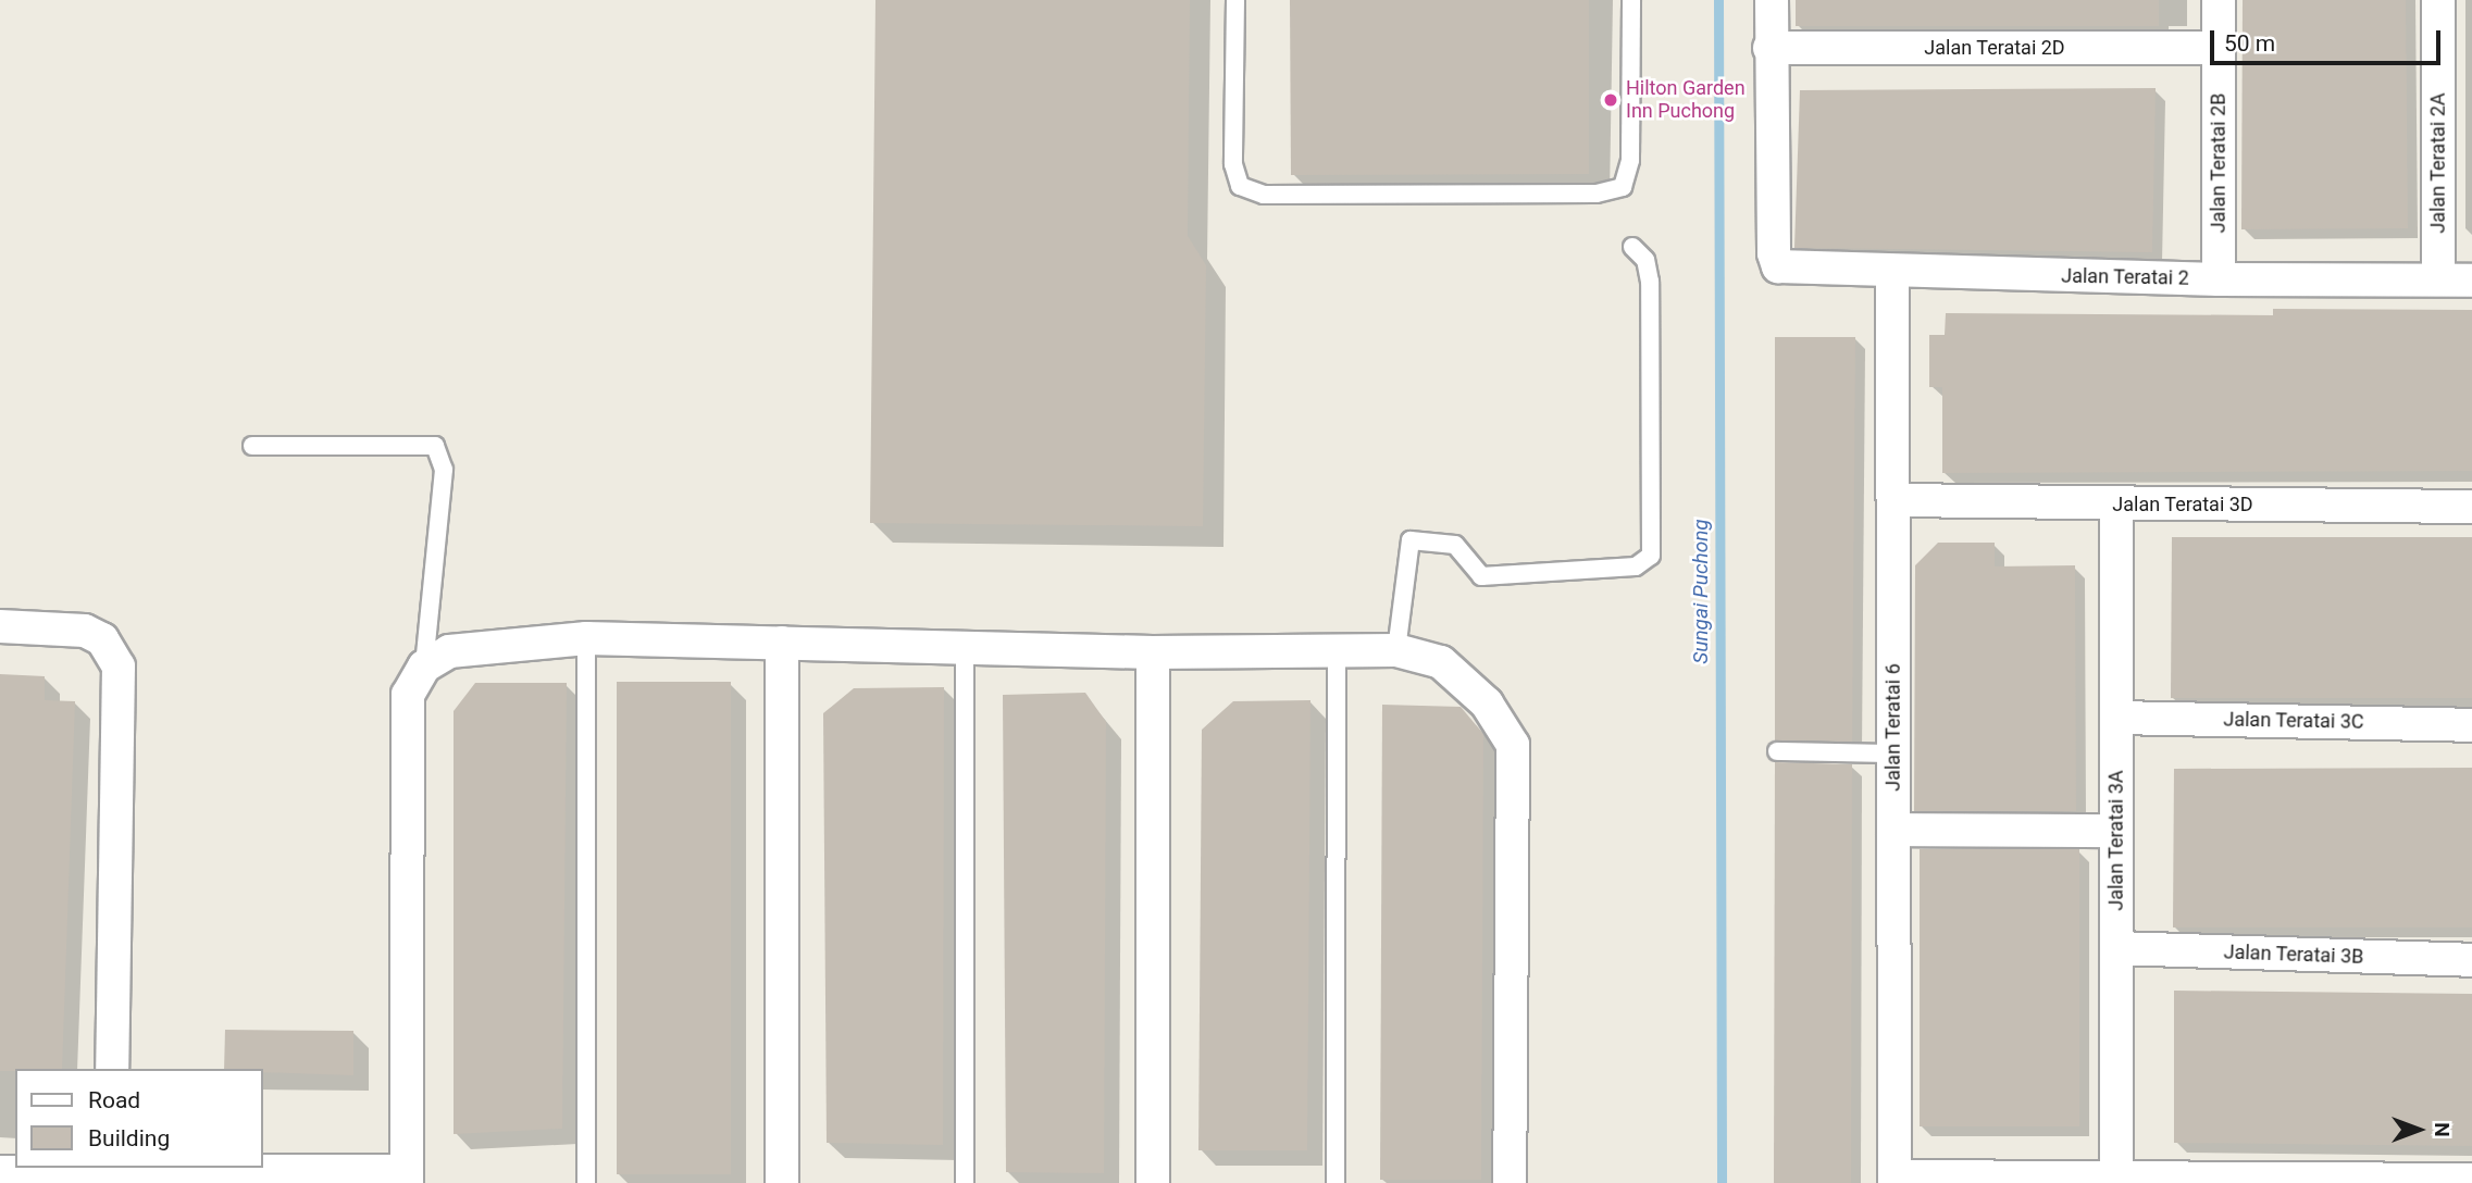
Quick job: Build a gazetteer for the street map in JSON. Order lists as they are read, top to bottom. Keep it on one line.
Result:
{"streets":{"street":["Jalan Teratai 2D","Jalan Teratai 2B","Jalan Teratai 2A","Jalan Teratai 2","Jalan Teratai 3D","Jalan Teratai 3C","Jalan Teratai 6","Jalan Teratai 3A","Jalan Teratai 3B"]},"crossings":[["Jalan Teratai 2D","Jalan Teratai 2B"],["Jalan Teratai 2D","Jalan Teratai 2"],["Jalan Teratai 2B","Jalan Teratai 2"],["Jalan Teratai 2A","Jalan Teratai 2"],["Jalan Teratai 2","Jalan Teratai 6"],["Jalan Teratai 3D","Jalan Teratai 6"],["Jalan Teratai 3D","Jalan Teratai 3A"],["Jalan Teratai 3C","Jalan Teratai 3A"],["Jalan Teratai 3A","Jalan Teratai 3B"]],"water":["Sungai Puchong"],"places":["Hilton Garden Inn Puchong"],"legend":["Road","Building"],"scale_bar":"50 m","north":"right"}
